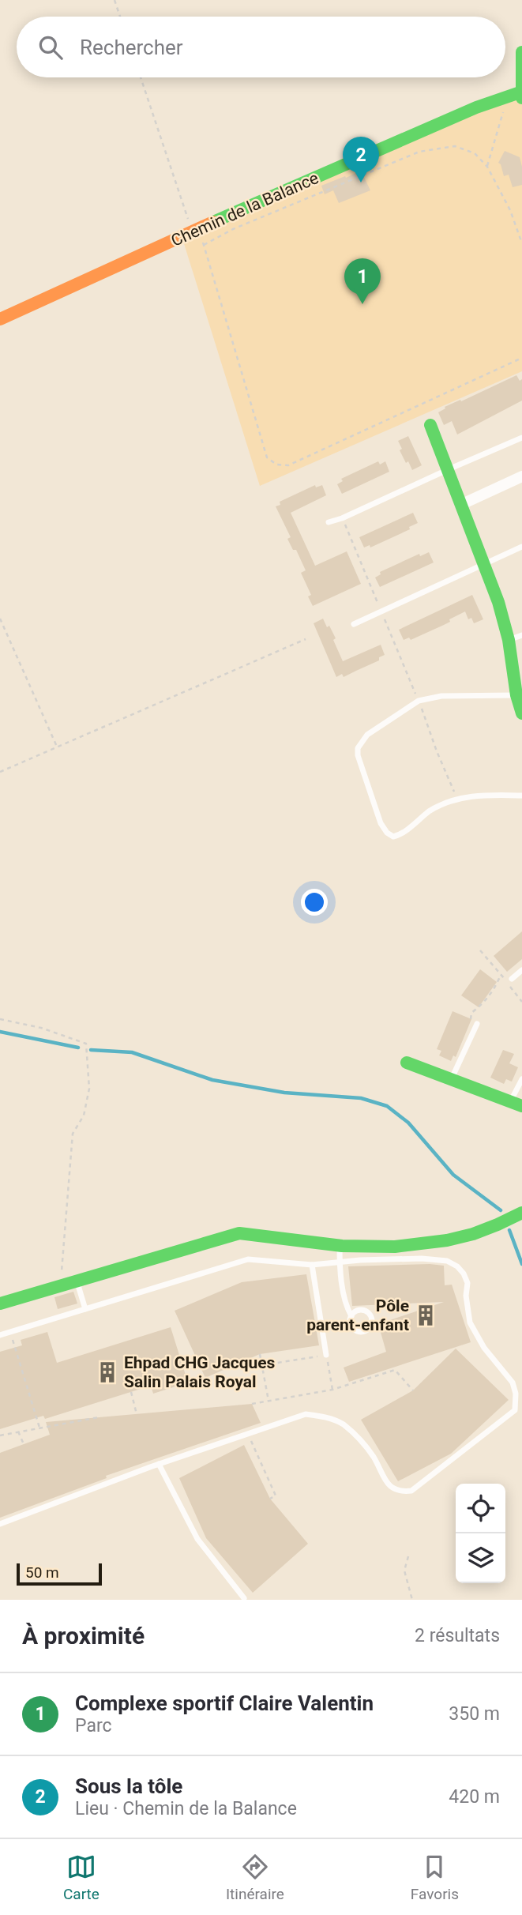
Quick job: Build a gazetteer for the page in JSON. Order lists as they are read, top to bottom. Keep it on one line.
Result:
{"streets":{"street":["Chemin de la Balance"]},"places":{"building":["Pôle parent-enfant","Ehpad CHG Jacques Salin Palais Royal"]},"scale_bar":"50 m","page":{"search":"Rechercher","pins":["2","1"],"scale":"50 m","heading":["À proximité","2 résultats"],"list":[{"mark":"1","name":"Complexe sportif Claire Valentin","note":"Parc","value":"350 m"},{"mark":"2","name":"Sous la tôle","note":"Lieu · Chemin de la Balance","value":"420 m"}],"nav":["Carte","Itinéraire","Favoris"]}}
